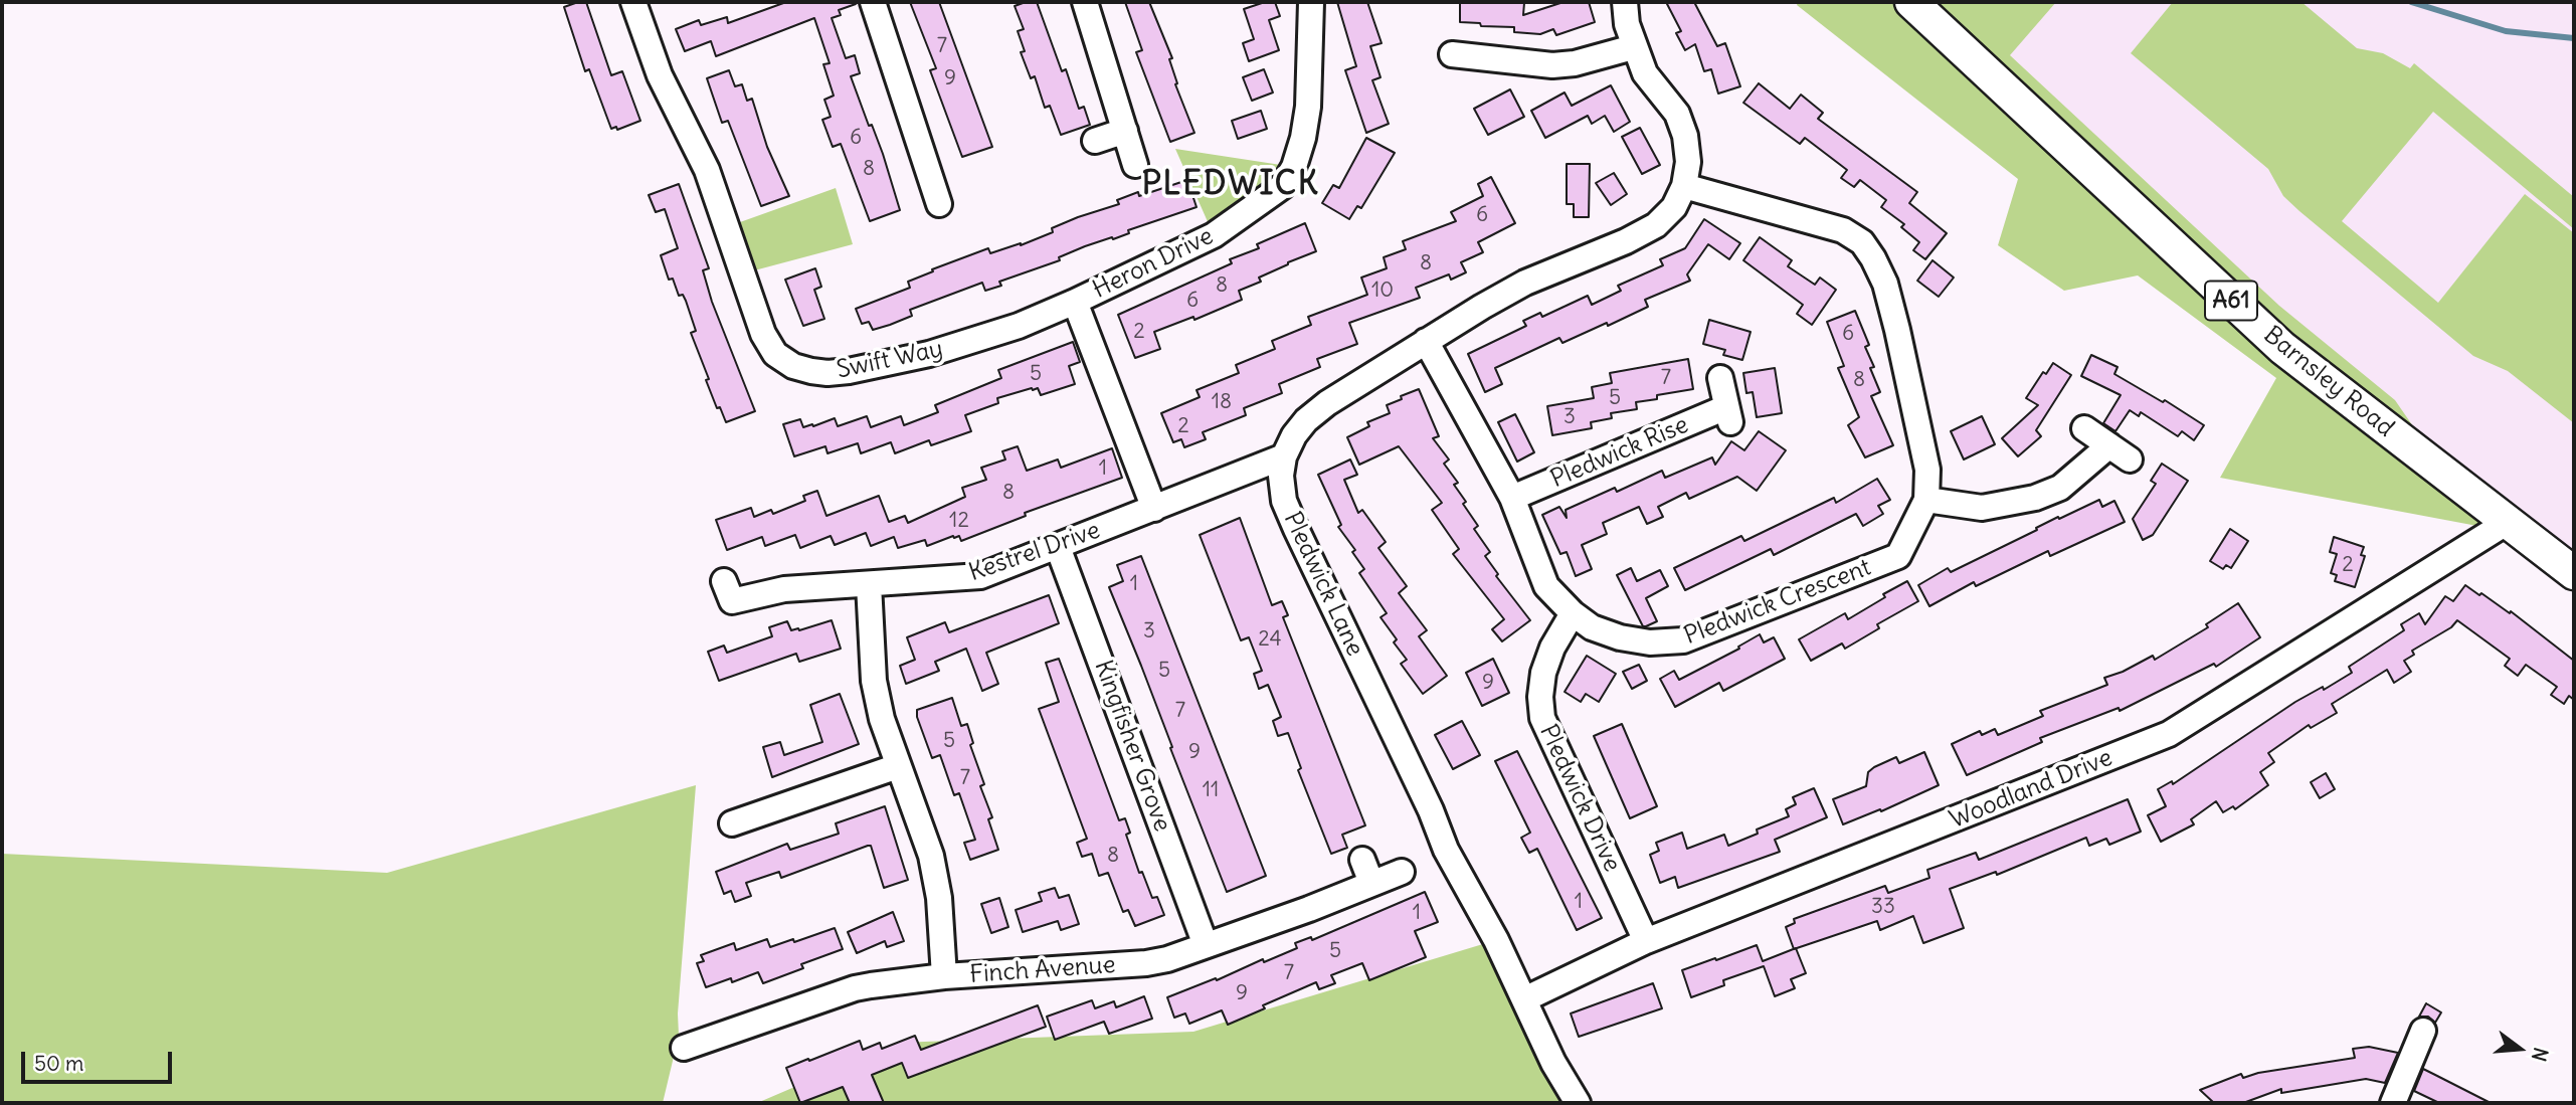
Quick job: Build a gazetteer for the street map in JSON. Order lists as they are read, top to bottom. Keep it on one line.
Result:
{"streets":{"main road":["A61","Barnsley Road"],"street":["Heron Drive","Swift Way","Pledwick Rise","Kestrel Drive","Pledwick Lane","Pledwick Crescent","Kingfisher Grove","Woodland Drive","Pledwick Drive","Finch Avenue"]},"crossings":[["Heron Drive","Swift Way"],["Barnsley Road","Woodland Drive"],["Pledwick Rise","Pledwick Crescent"],["Kestrel Drive","Pledwick Lane"],["Kestrel Drive","Kingfisher Grove"],["Pledwick Lane","Woodland Drive"],["Pledwick Crescent","Pledwick Drive"],["Kingfisher Grove","Finch Avenue"],["Woodland Drive","Pledwick Drive"]],"districts":["PLEDWICK"],"house_numbers":["7","9","6","8","6","8","8","10","6","2","6","5","7","8","5","18","3","2","1","8","12","2","1","3","24","5","9","7","5","9","7","11","8","1","33","1","5","7","9"],"scale_bar":"50 m","north":"right"}
